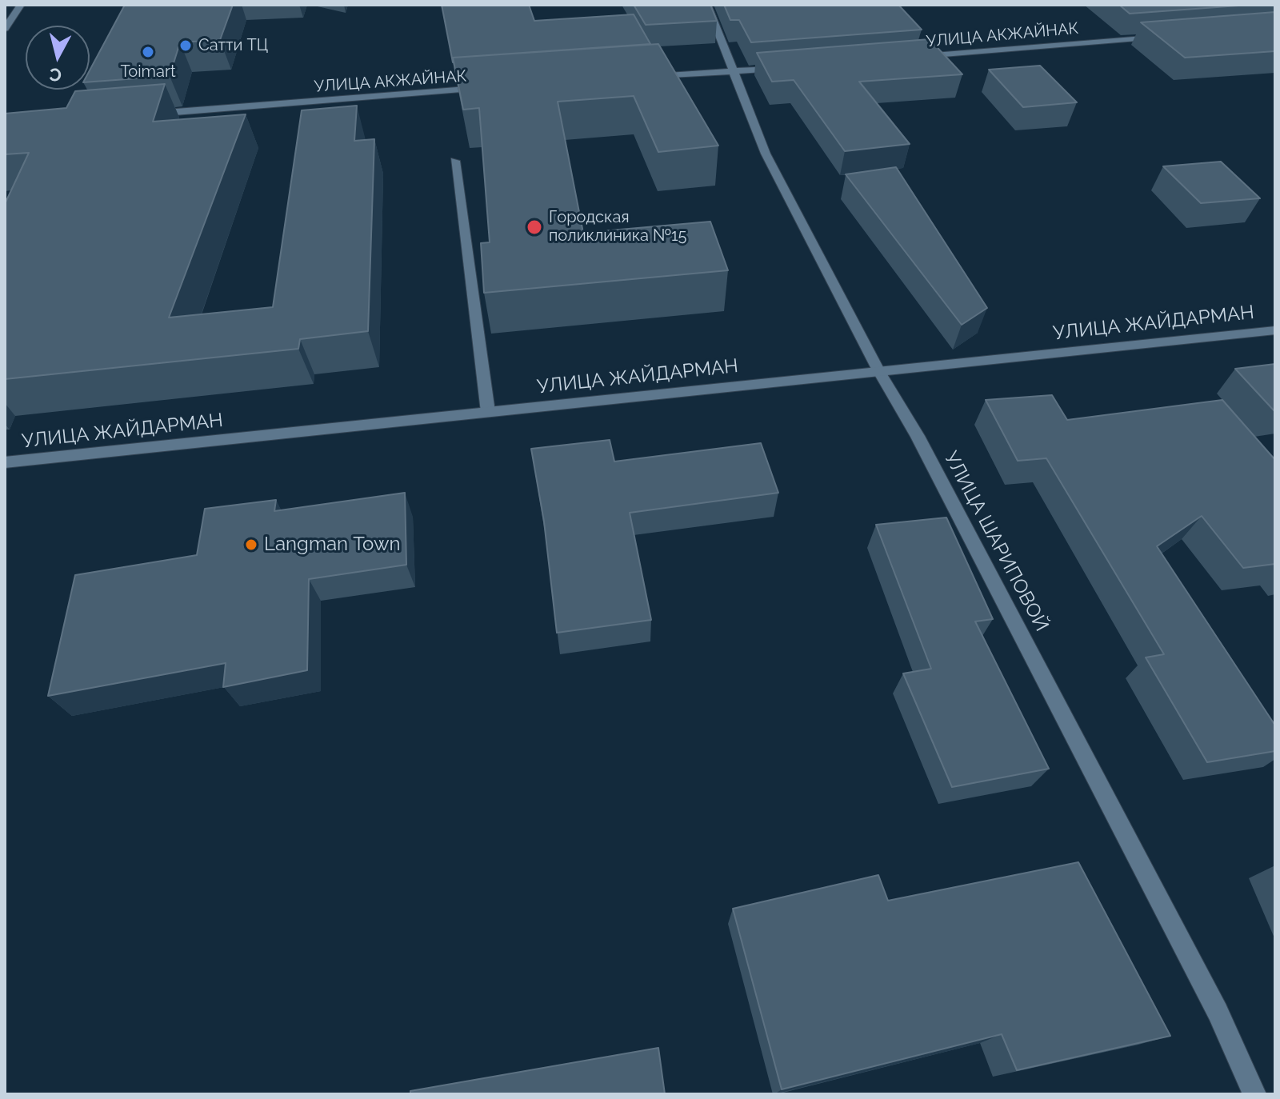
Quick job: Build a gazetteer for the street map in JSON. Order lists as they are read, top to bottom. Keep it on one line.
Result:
{"streets":{"street":["УЛИЦА АКЖАЙНАК","УЛИЦА ЖАЙДАРМАН","УЛИЦА ШАРИПОВОЙ"]},"crossings":[["УЛИЦА ЖАЙДАРМАН","УЛИЦА ШАРИПОВОЙ"]],"places":["Сатти ТЦ","Toimart","Городская поликлиника №15","Langman Town"],"north":"bottom"}
